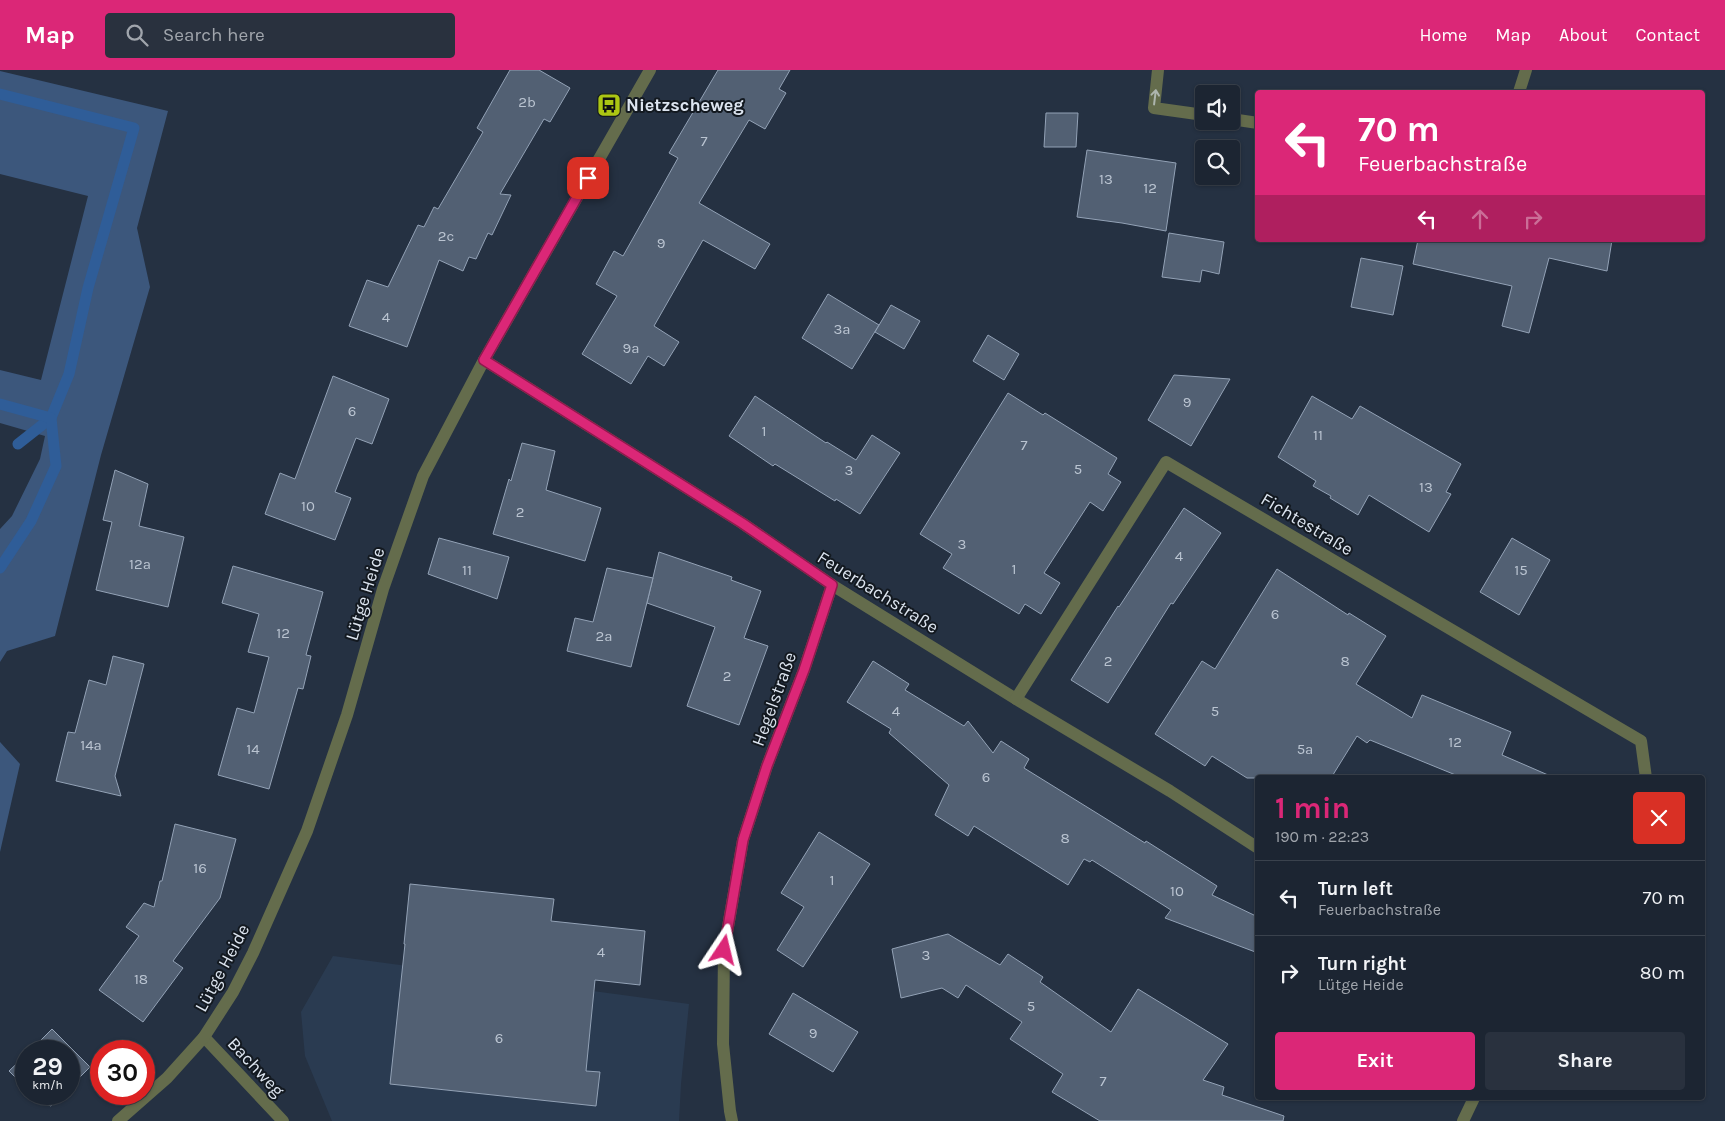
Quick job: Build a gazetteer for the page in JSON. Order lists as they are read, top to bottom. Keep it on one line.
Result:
{"streets":{"street":["Fichtestraße","Feuerbachstraße","Lütge Heide","Hegelstraße","Bachweg"]},"crossings":[["Fichtestraße","Feuerbachstraße"],["Feuerbachstraße","Lütge Heide"],["Feuerbachstraße","Hegelstraße"],["Lütge Heide","Bachweg"]],"places":{"bus stop":["Nietzscheweg"]},"house_numbers":["2b","7","13","12","2c","9","4","3a","9a","9","6","1","11","7","5","3","13","10","2","3","4","12a","1","11","15","6","12","2a","2","8","2","4","5","12","14a","14","5a","6","8","16","1","10","4","3","18","5","9","6","7"],"page":{"header":"Map","search":"Search here","nav":["Home","Map","About","Contact"],"turn":["70 m","Feuerbachstraße"],"heading":["1 min","190 m · 22:23"],"list":[{"name":"Turn left","note":"Feuerbachstraße","value":"70 m"},{"name":"Turn right","note":"Lütge Heide","value":"80 m"}],"buttons":["Exit","Share"],"speed":"29 km/h","limit":"30"}}
